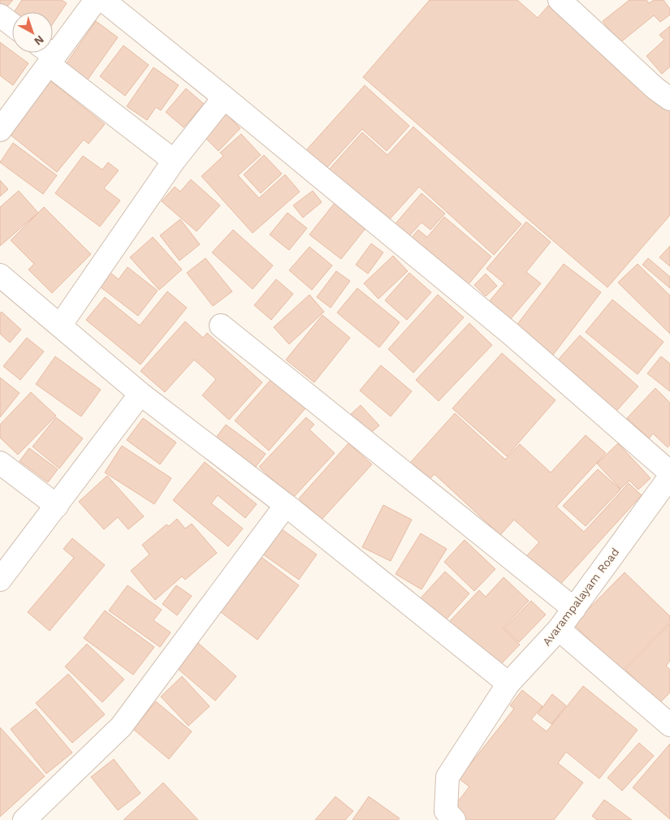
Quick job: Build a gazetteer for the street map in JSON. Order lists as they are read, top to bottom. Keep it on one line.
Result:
{"streets":{"street":["Avarampalayam Road"]},"north":"bottom right"}
